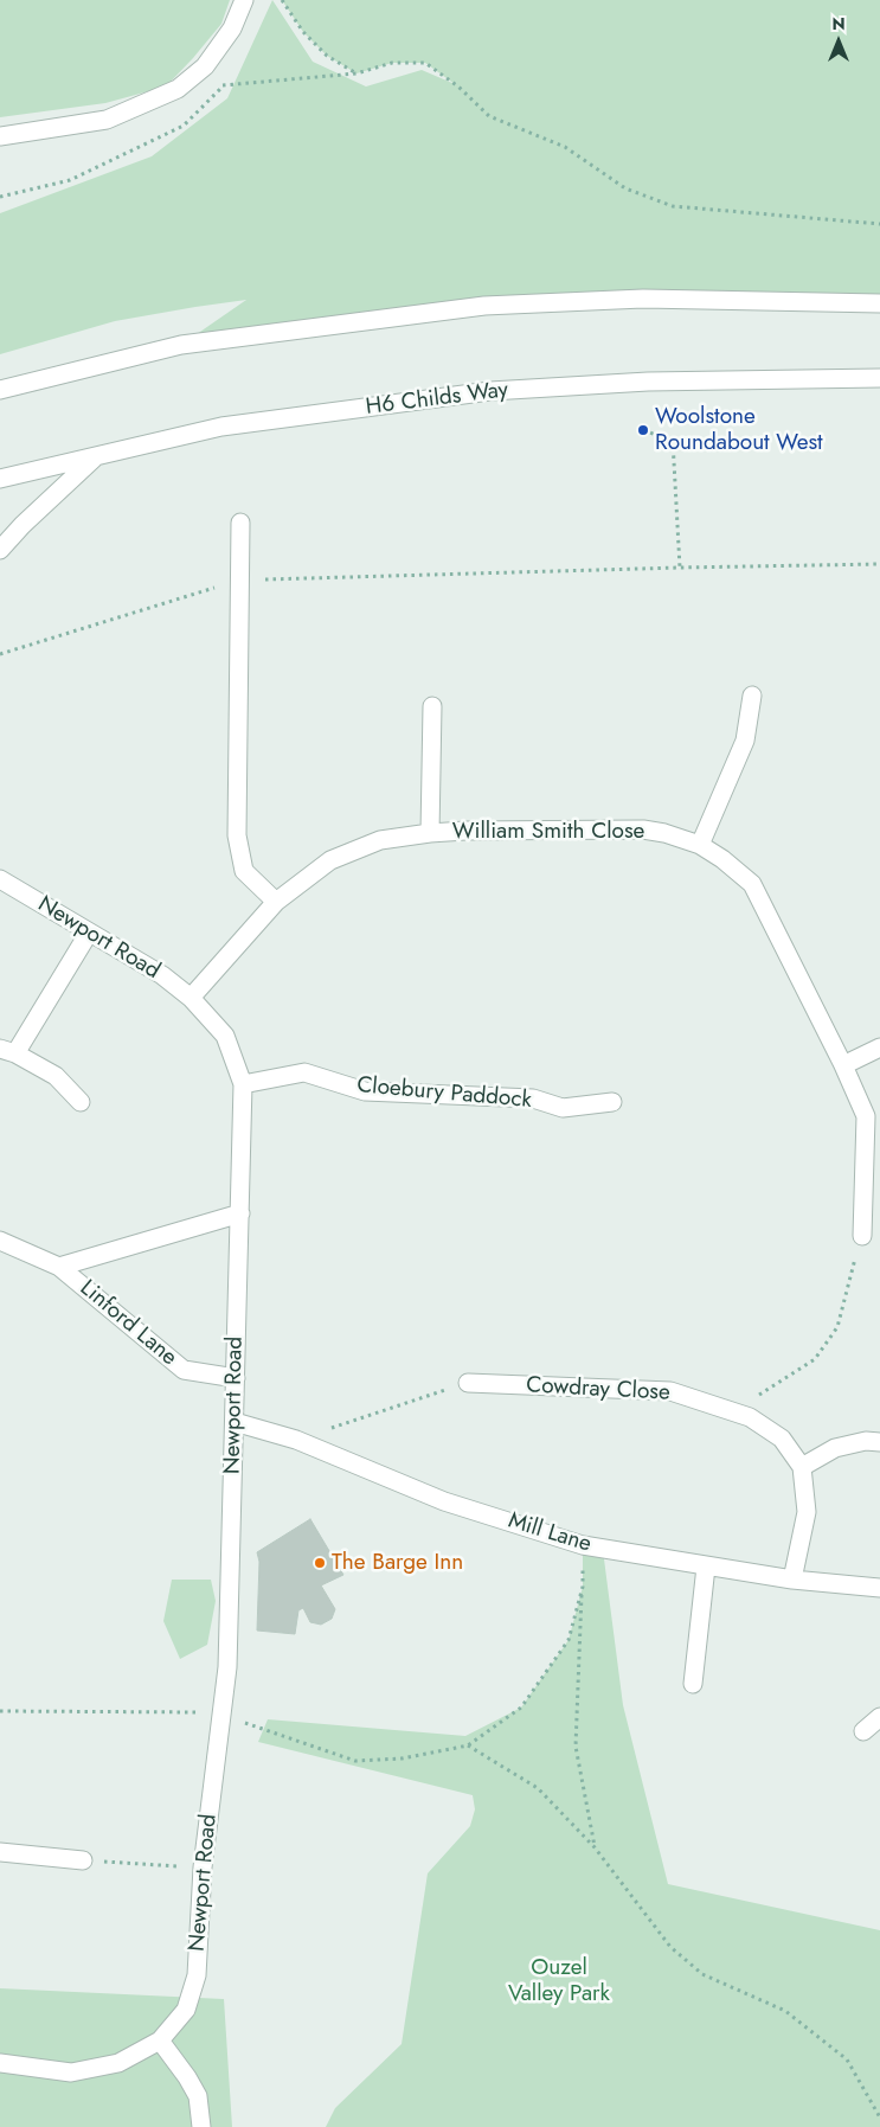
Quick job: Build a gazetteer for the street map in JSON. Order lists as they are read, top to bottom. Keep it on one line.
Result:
{"streets":{"street":["H6 Childs Way","William Smith Close","Newport Road","Cloebury Paddock","Linford Lane","Cowdray Close","Mill Lane"]},"crossings":[["William Smith Close","Newport Road"],["Newport Road","Cloebury Paddock"],["Newport Road","Linford Lane"],["Newport Road","Mill Lane"],["Cowdray Close","Mill Lane"]],"parks":["Ouzel Valley Park"],"places":["Woolstone Roundabout West","The Barge Inn"],"north":"top"}
